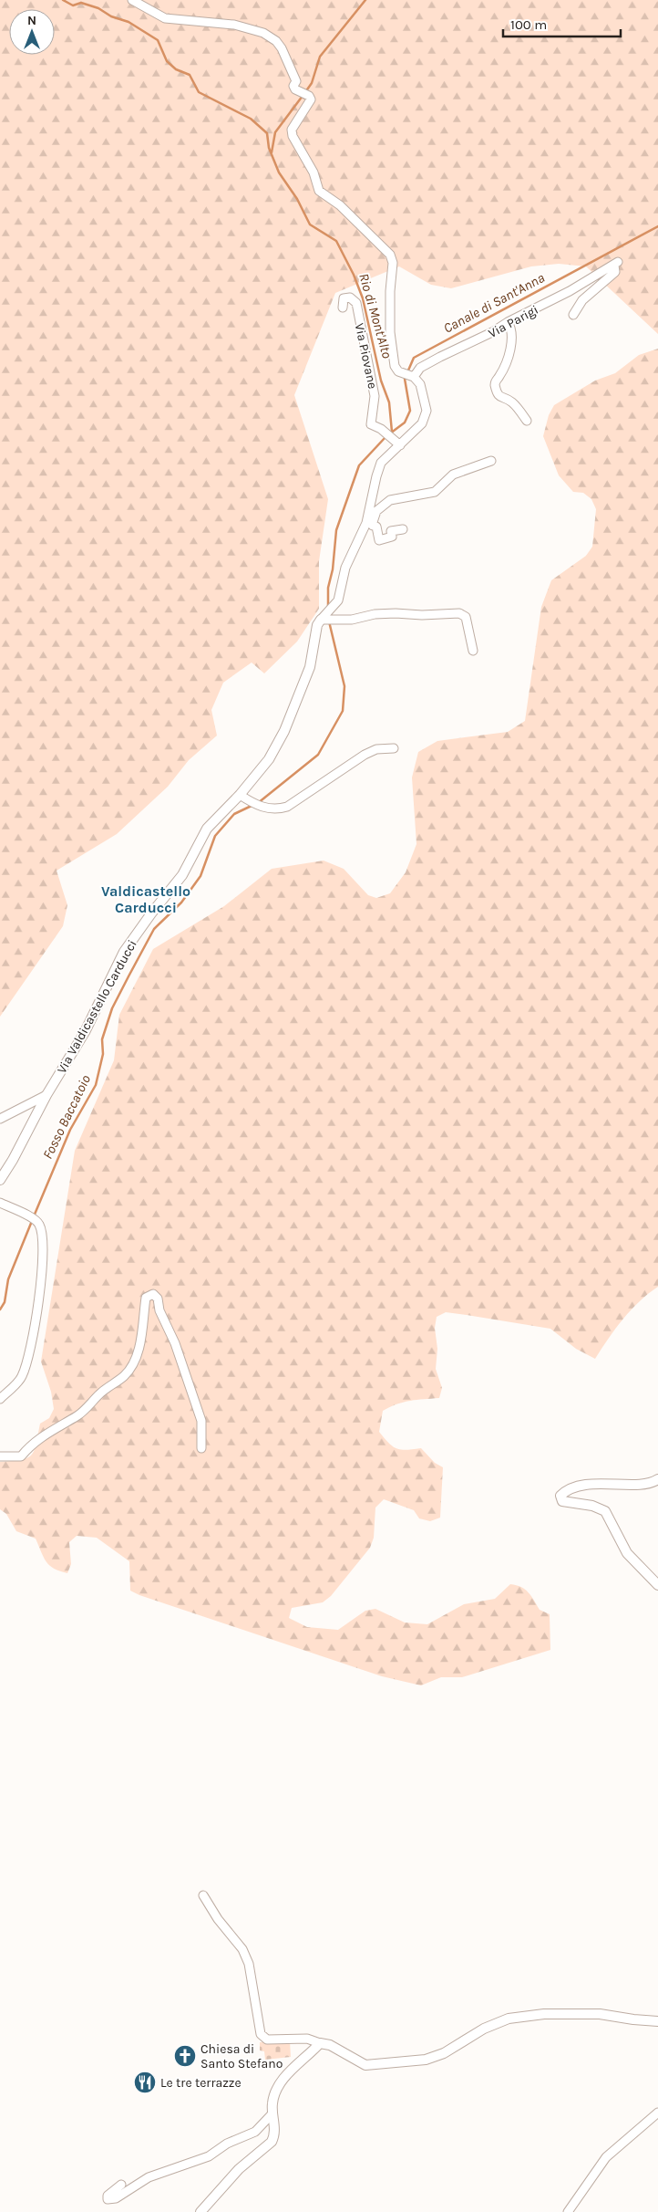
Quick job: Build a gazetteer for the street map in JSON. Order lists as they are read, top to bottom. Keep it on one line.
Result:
{"streets":{"street":["Via Parigi","Via Piovane","Via Valdicastello Carducci"]},"crossings":[["Via Parigi","Via Valdicastello Carducci"],["Via Piovane","Via Valdicastello Carducci"]],"districts":["Valdicastello Carducci"],"water":["Canale di Sant'Anna","Rio di Mont'Alto","Fosso Baccatoio"],"places":{"church":["Chiesa di Santo Stefano"],"restaurant":["Le tre terrazze"]},"scale_bar":"100 m","north":"top"}
